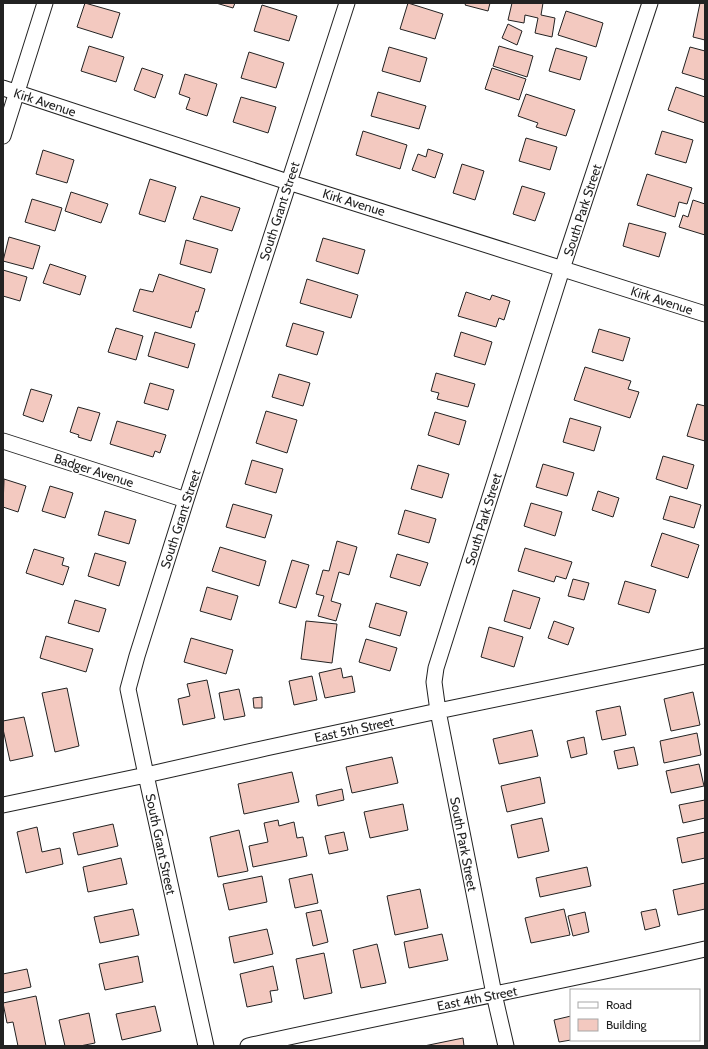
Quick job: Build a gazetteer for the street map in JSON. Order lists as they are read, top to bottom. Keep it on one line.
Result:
{"streets":{"street":["Kirk Avenue","South Park Street","South Grant Street","Badger Avenue","East 5th Street","East 4th Street"]},"crossings":[["Kirk Avenue","South Park Street"],["Kirk Avenue","South Grant Street"],["South Park Street","East 5th Street"],["South Park Street","East 4th Street"],["South Grant Street","Badger Avenue"],["South Grant Street","East 5th Street"]],"legend":["Road","Building"]}
